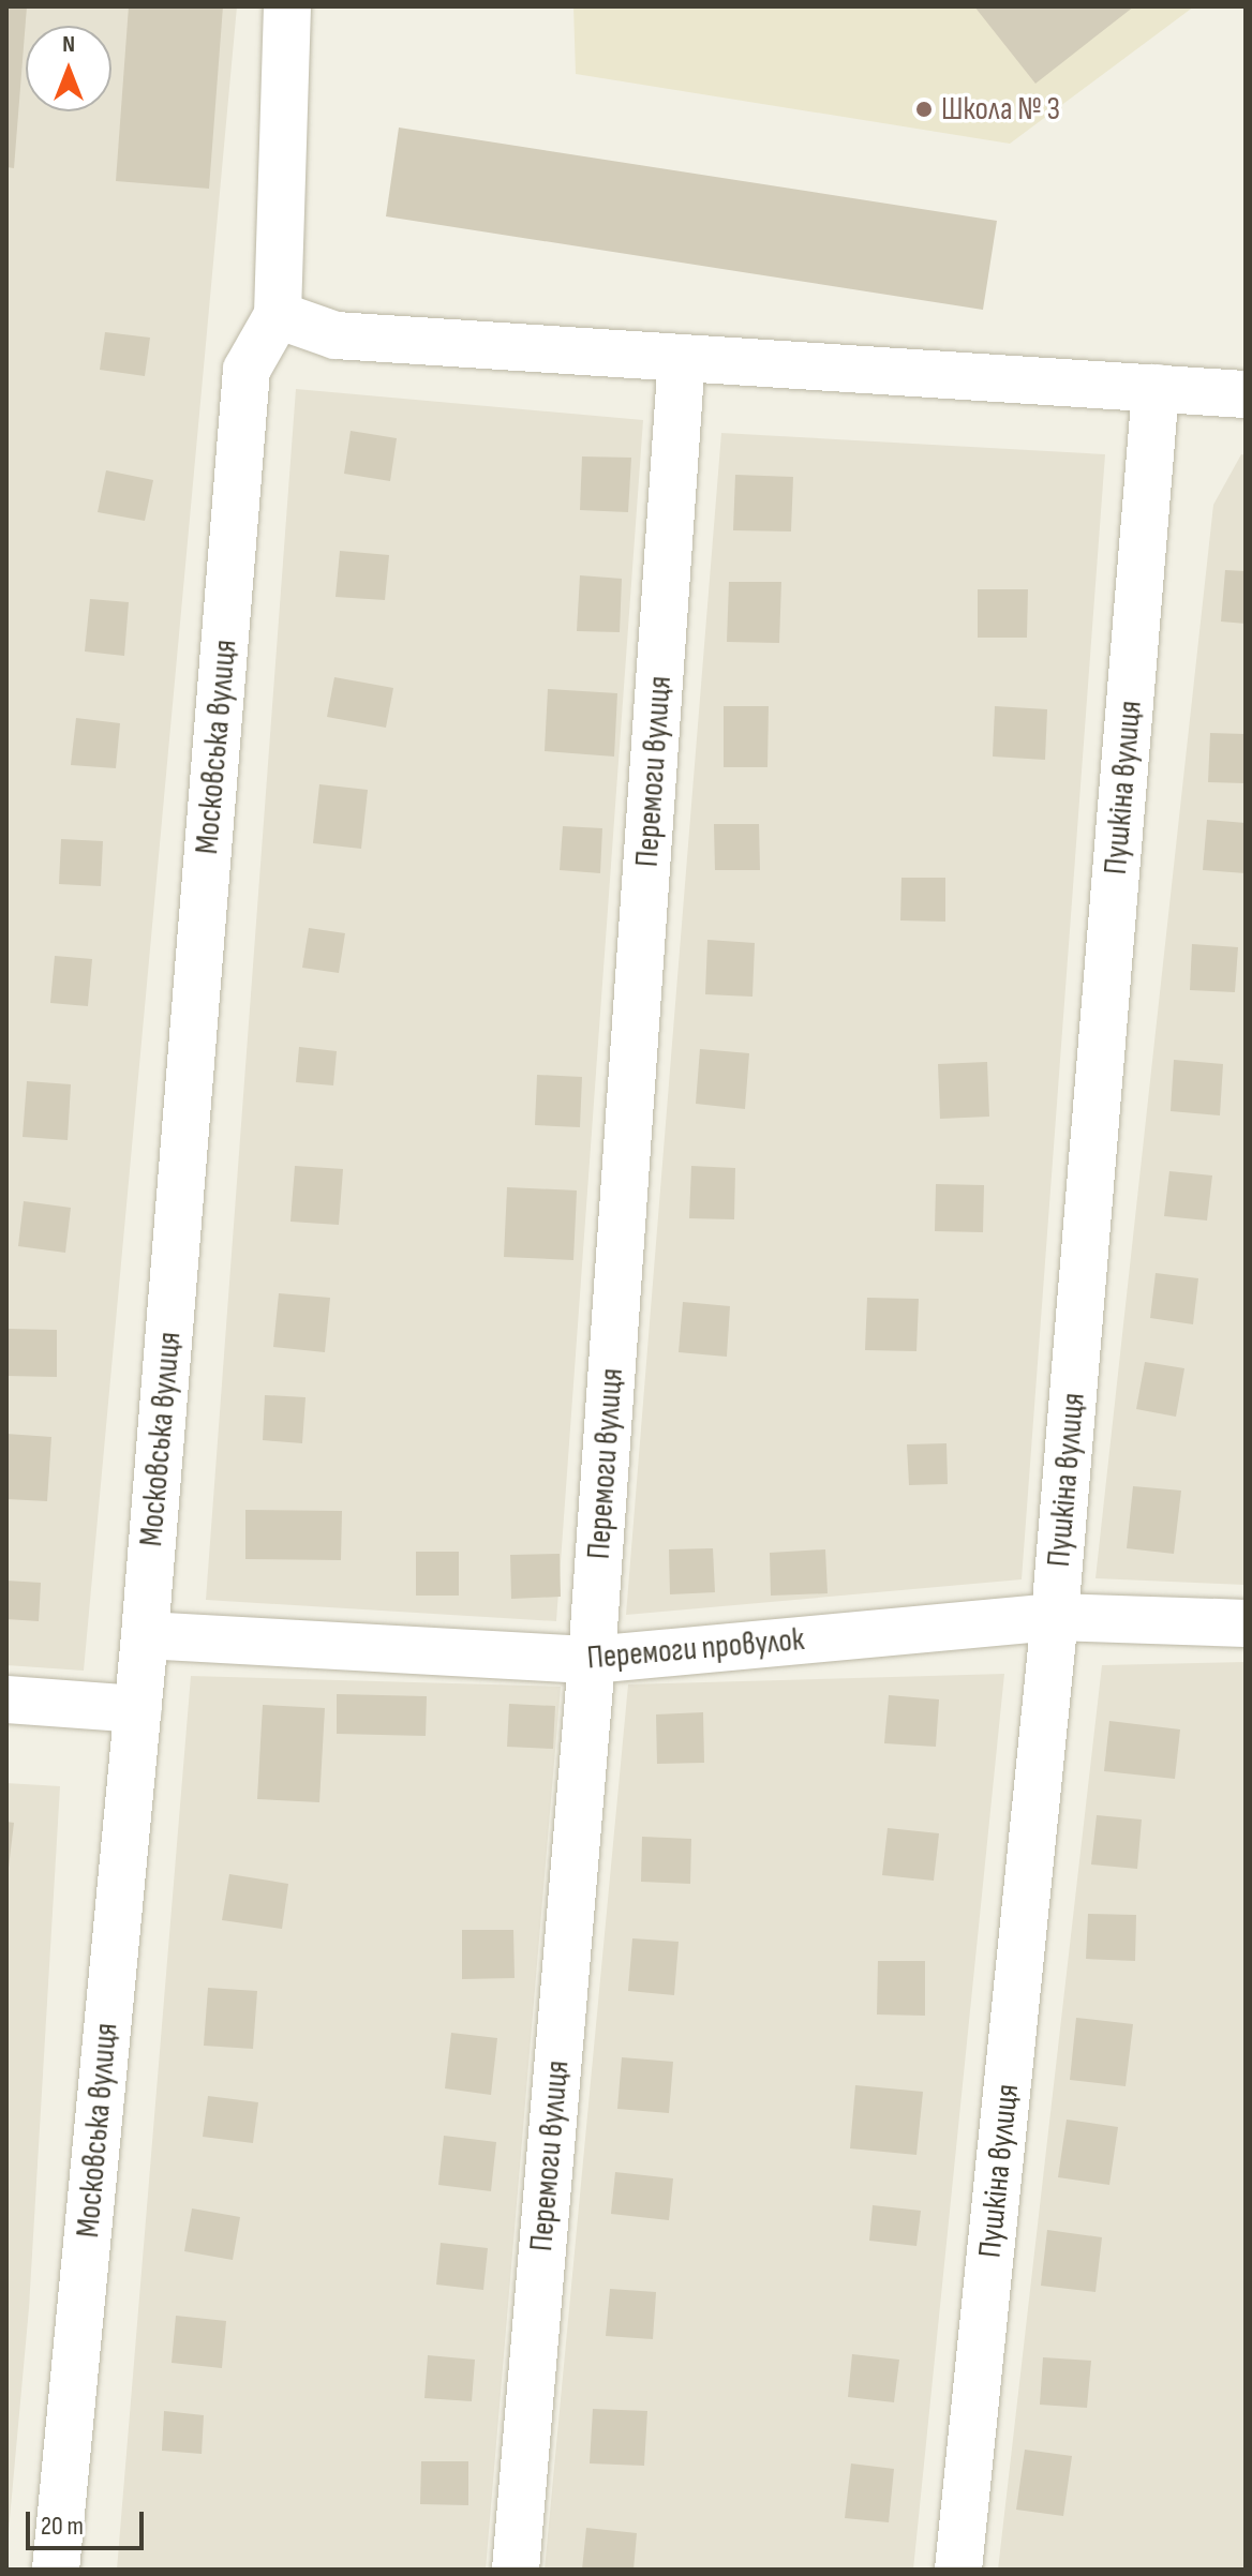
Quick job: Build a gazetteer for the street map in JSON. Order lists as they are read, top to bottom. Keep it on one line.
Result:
{"streets":{"street":["Московська вулиця","Перемоги вулиця","Пушкіна вулиця","Перемоги провулок"]},"crossings":[["Московська вулиця","Перемоги провулок"],["Перемоги вулиця","Перемоги провулок"],["Пушкіна вулиця","Перемоги провулок"]],"places":["Школа № 3"],"scale_bar":"20 m","north":"top"}
